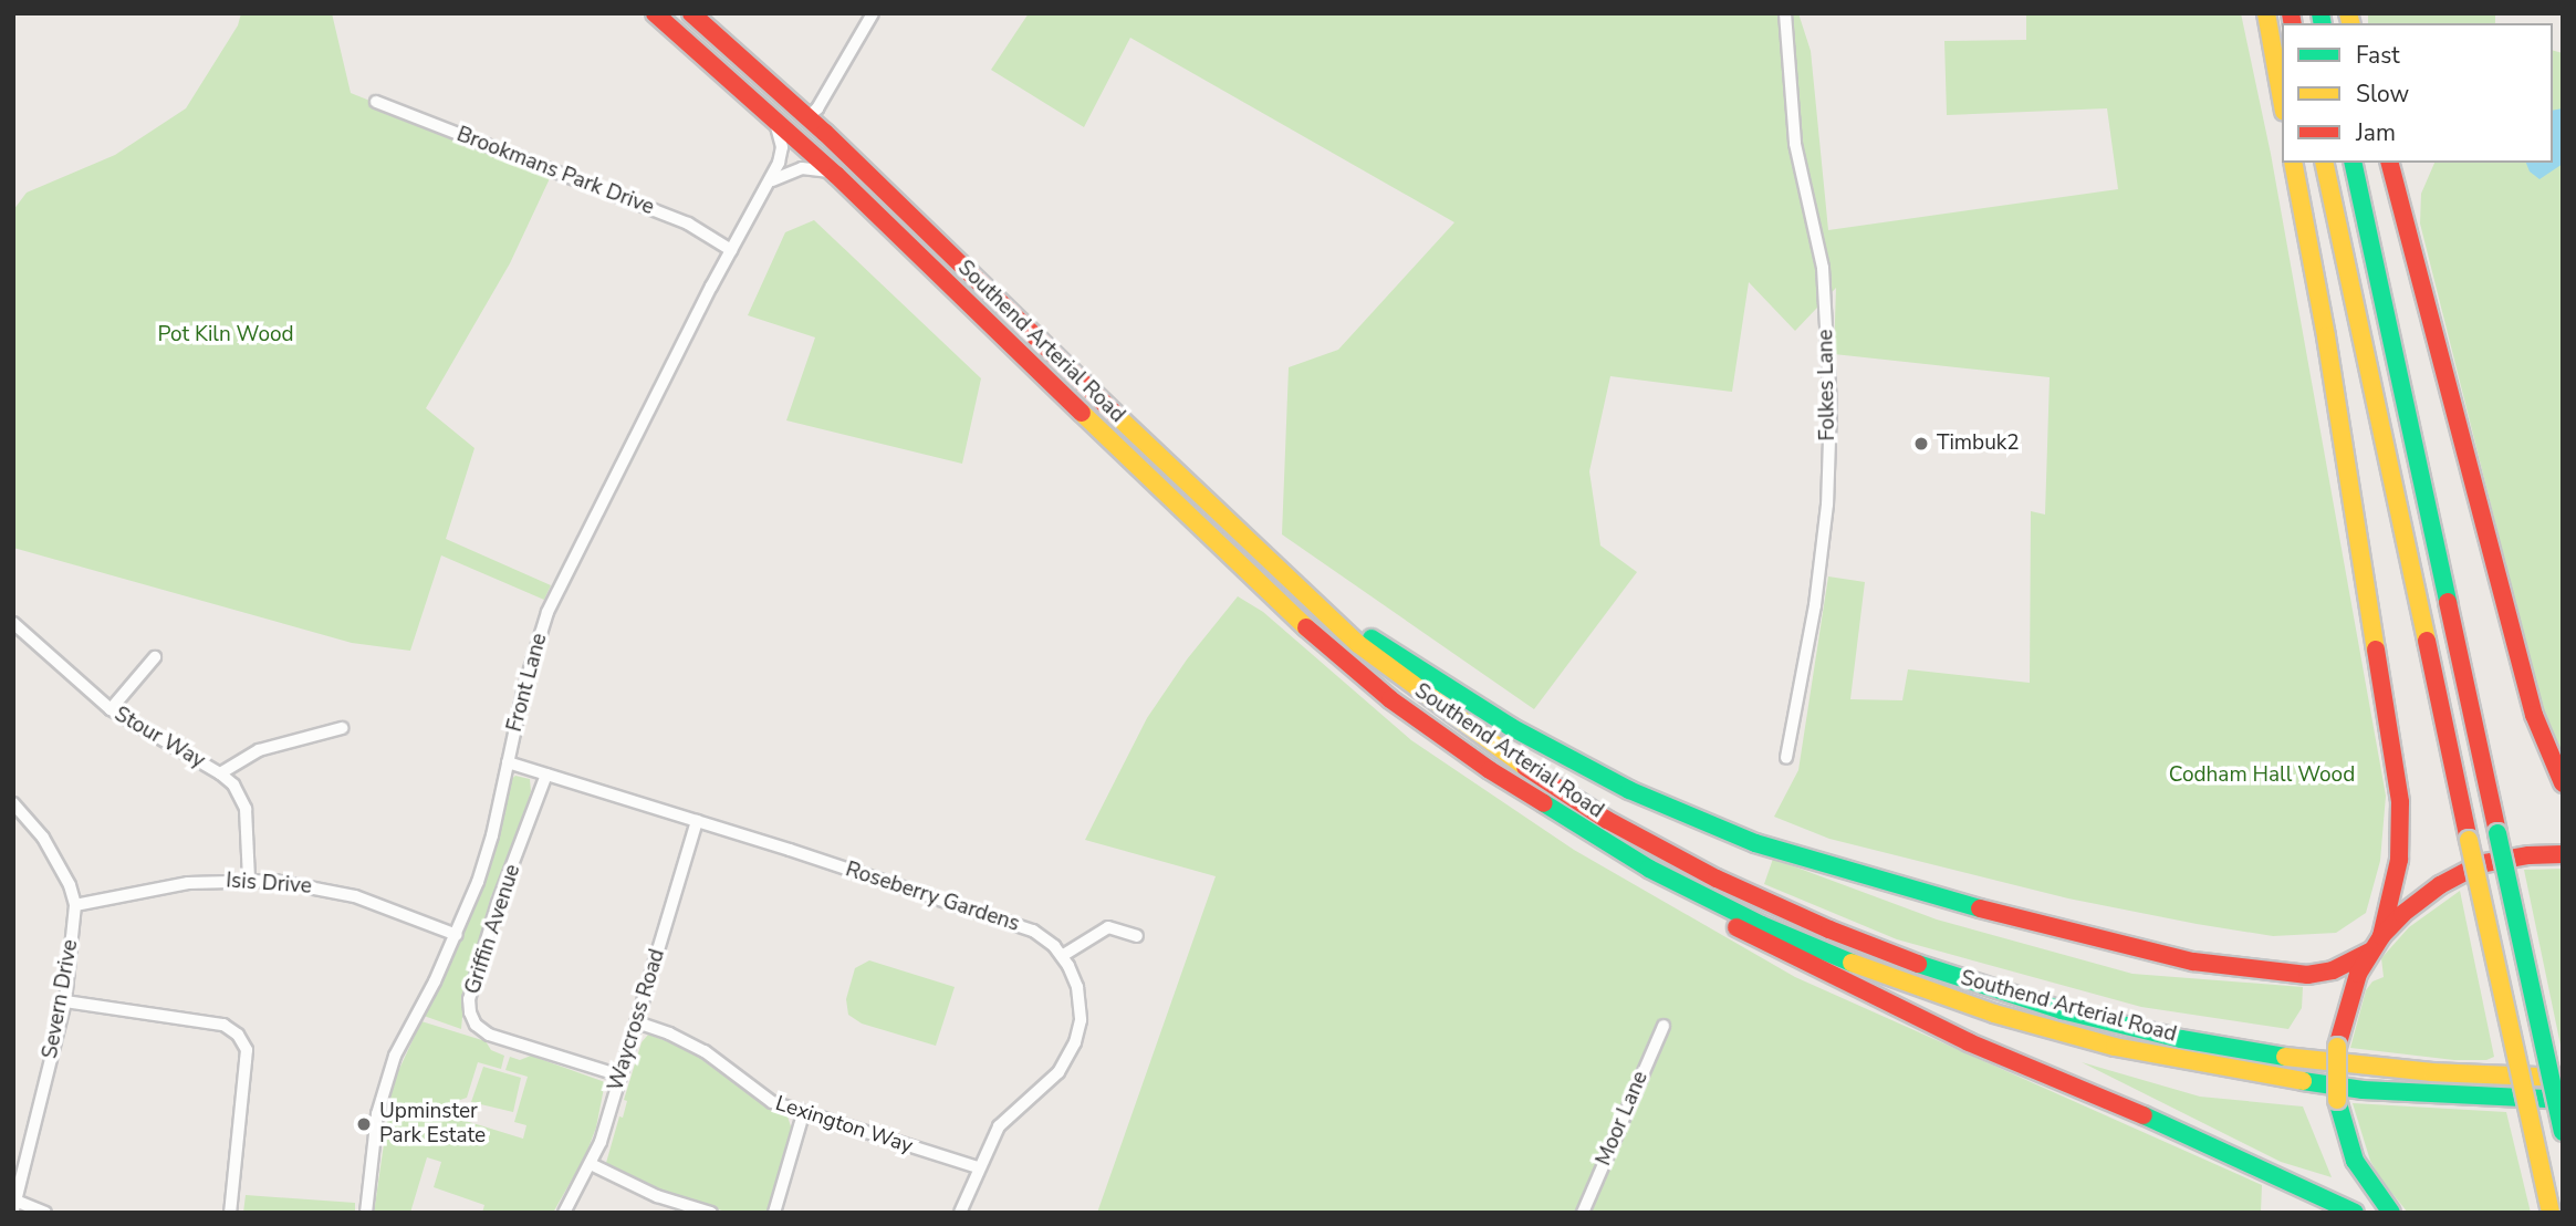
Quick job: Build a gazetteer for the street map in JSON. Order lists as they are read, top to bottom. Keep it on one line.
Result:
{"streets":{"highway":["Southend Arterial Road"],"street":["Brookmans Park Drive","Folkes Lane","Front Lane","Stour Way","Isis Drive","Roseberry Gardens","Griffin Avenue","Severn Drive","Waycross Road","Moor Lane","Lexington Way"]},"crossings":[["Brookmans Park Drive","Front Lane"],["Southend Arterial Road","Front Lane"],["Front Lane","Isis Drive"],["Front Lane","Roseberry Gardens"],["Stour Way","Isis Drive"],["Isis Drive","Severn Drive"],["Roseberry Gardens","Griffin Avenue"],["Roseberry Gardens","Waycross Road"],["Roseberry Gardens","Lexington Way"],["Griffin Avenue","Waycross Road"],["Waycross Road","Lexington Way"]],"parks":["Pot Kiln Wood","Codham Hall Wood"],"places":["Timbuk2","Upminster Park Estate"],"legend":["Fast","Slow","Jam"]}
